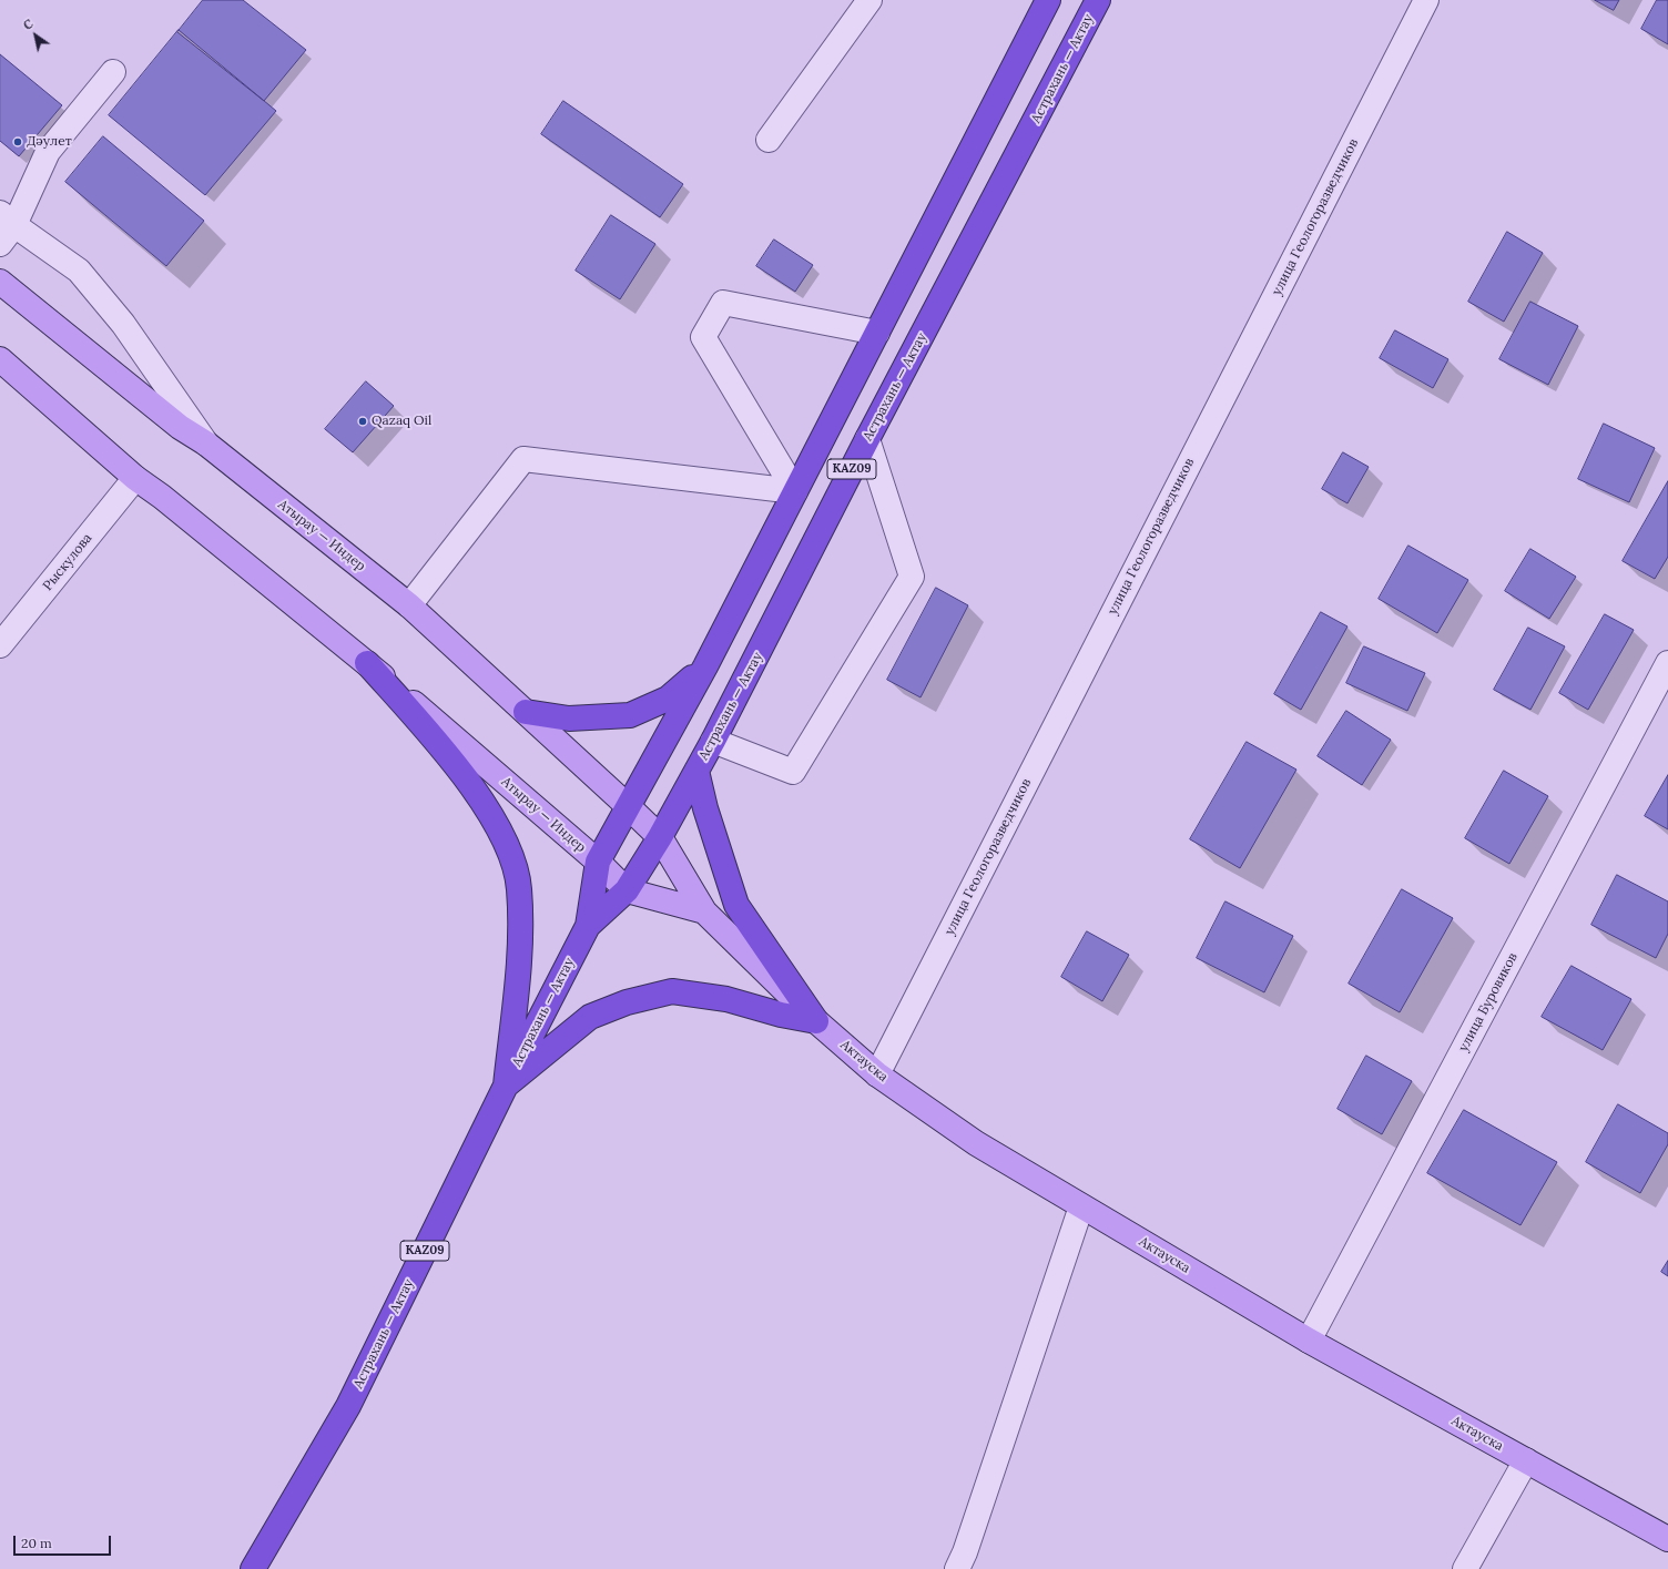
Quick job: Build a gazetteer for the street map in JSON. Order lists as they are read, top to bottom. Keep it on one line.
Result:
{"streets":{"highway":["Астрахань — Актау","KAZ09"],"main road":["Атырау — Индер","Актауска"],"street":["улица Геологоразведчиков","Рыскулова","улица Буровиков"]},"crossings":[["Астрахань — Актау","Атырау — Индер"],["Астрахань — Актау","Актауска"],["улица Геологоразведчиков","Актауска"],["Атырау — Индер","Рыскулова"],["Атырау — Индер","Актауска"],["улица Буровиков","Актауска"]],"places":["Дәулет","Qazaq Oil"],"scale_bar":"20 m","north":"top left"}
